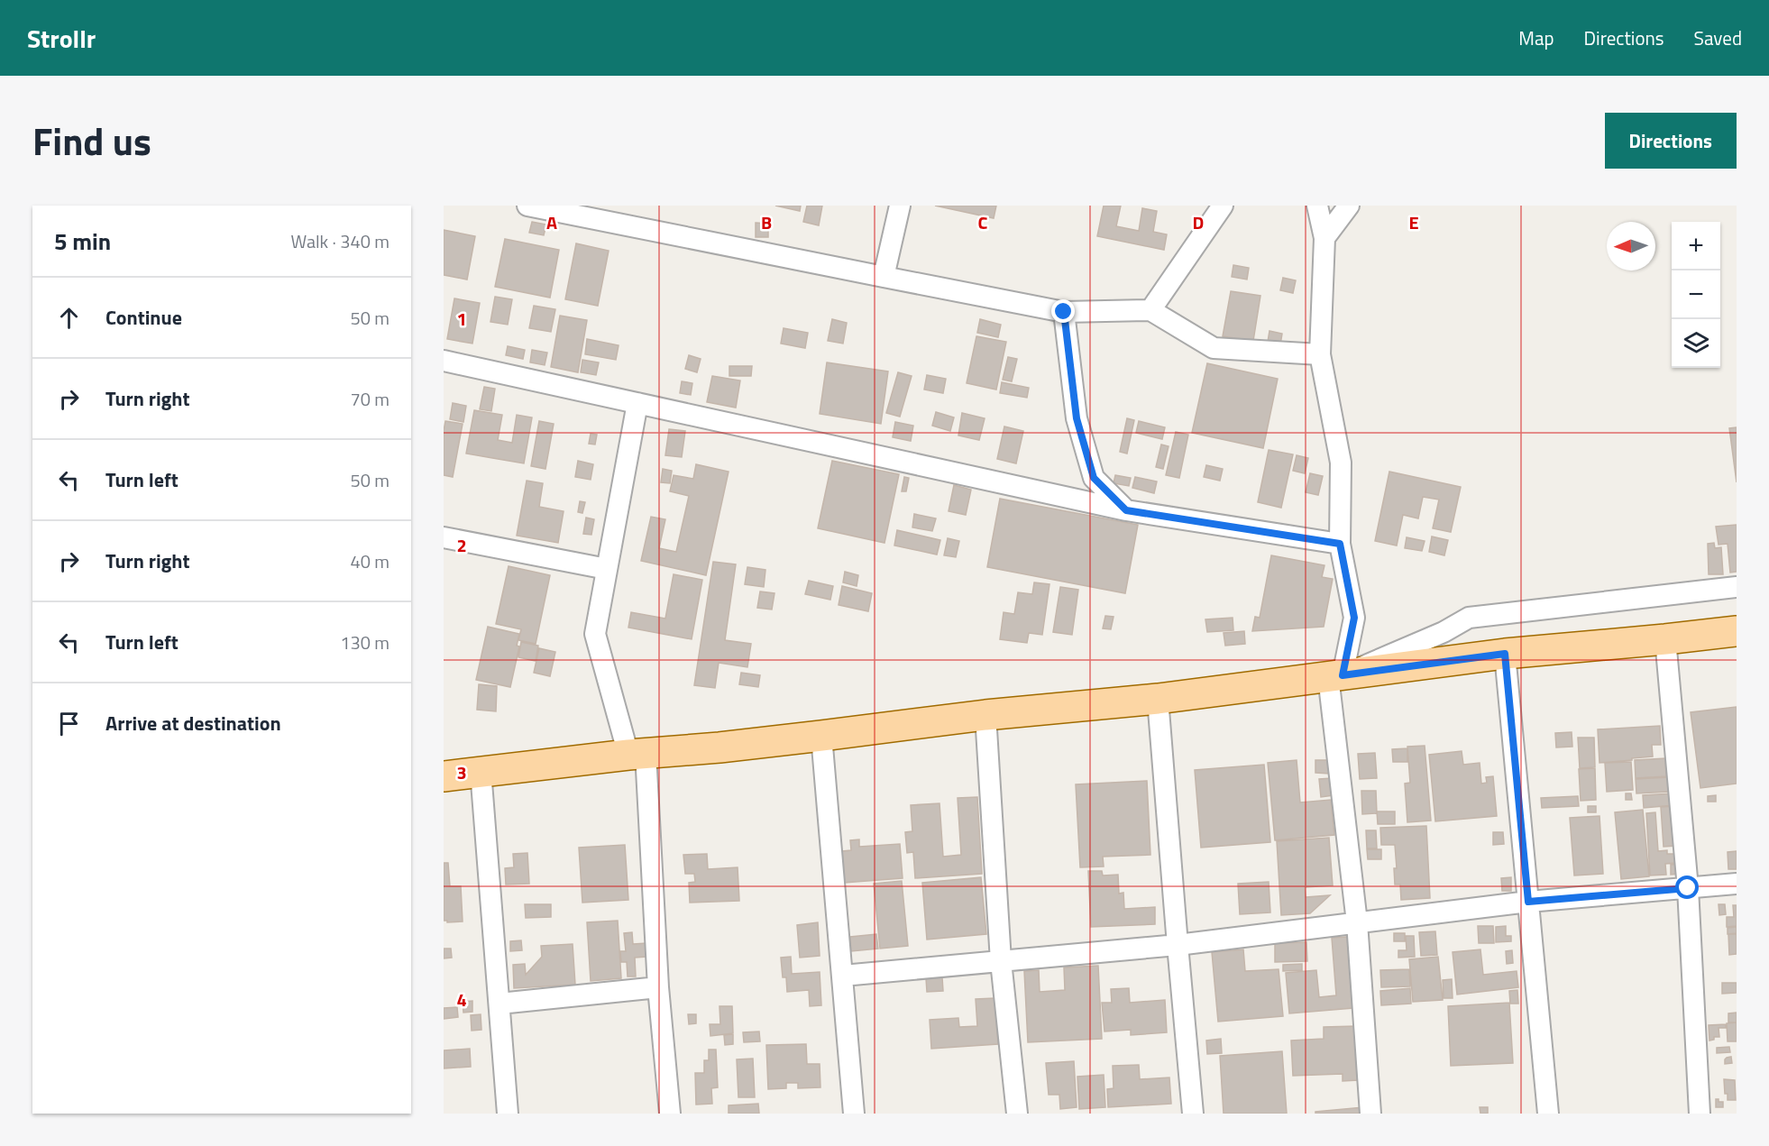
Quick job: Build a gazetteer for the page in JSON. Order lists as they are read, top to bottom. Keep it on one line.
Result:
{"north":"left","page":{"header":"Strollr","nav":["Map","Directions","Saved"],"title":"Find us","buttons":"Directions","heading":["5 min","Walk · 340 m"],"map_buttons":["+","−"],"list":[["Continue","50 m"],["Turn right","70 m"],["Turn left","50 m"],["Turn right","40 m"],["Turn left","130 m"],"Arrive at destination"]},"grid":{"columns":["A","B","C","D","E"],"rows":["1","2","3","4"]}}
